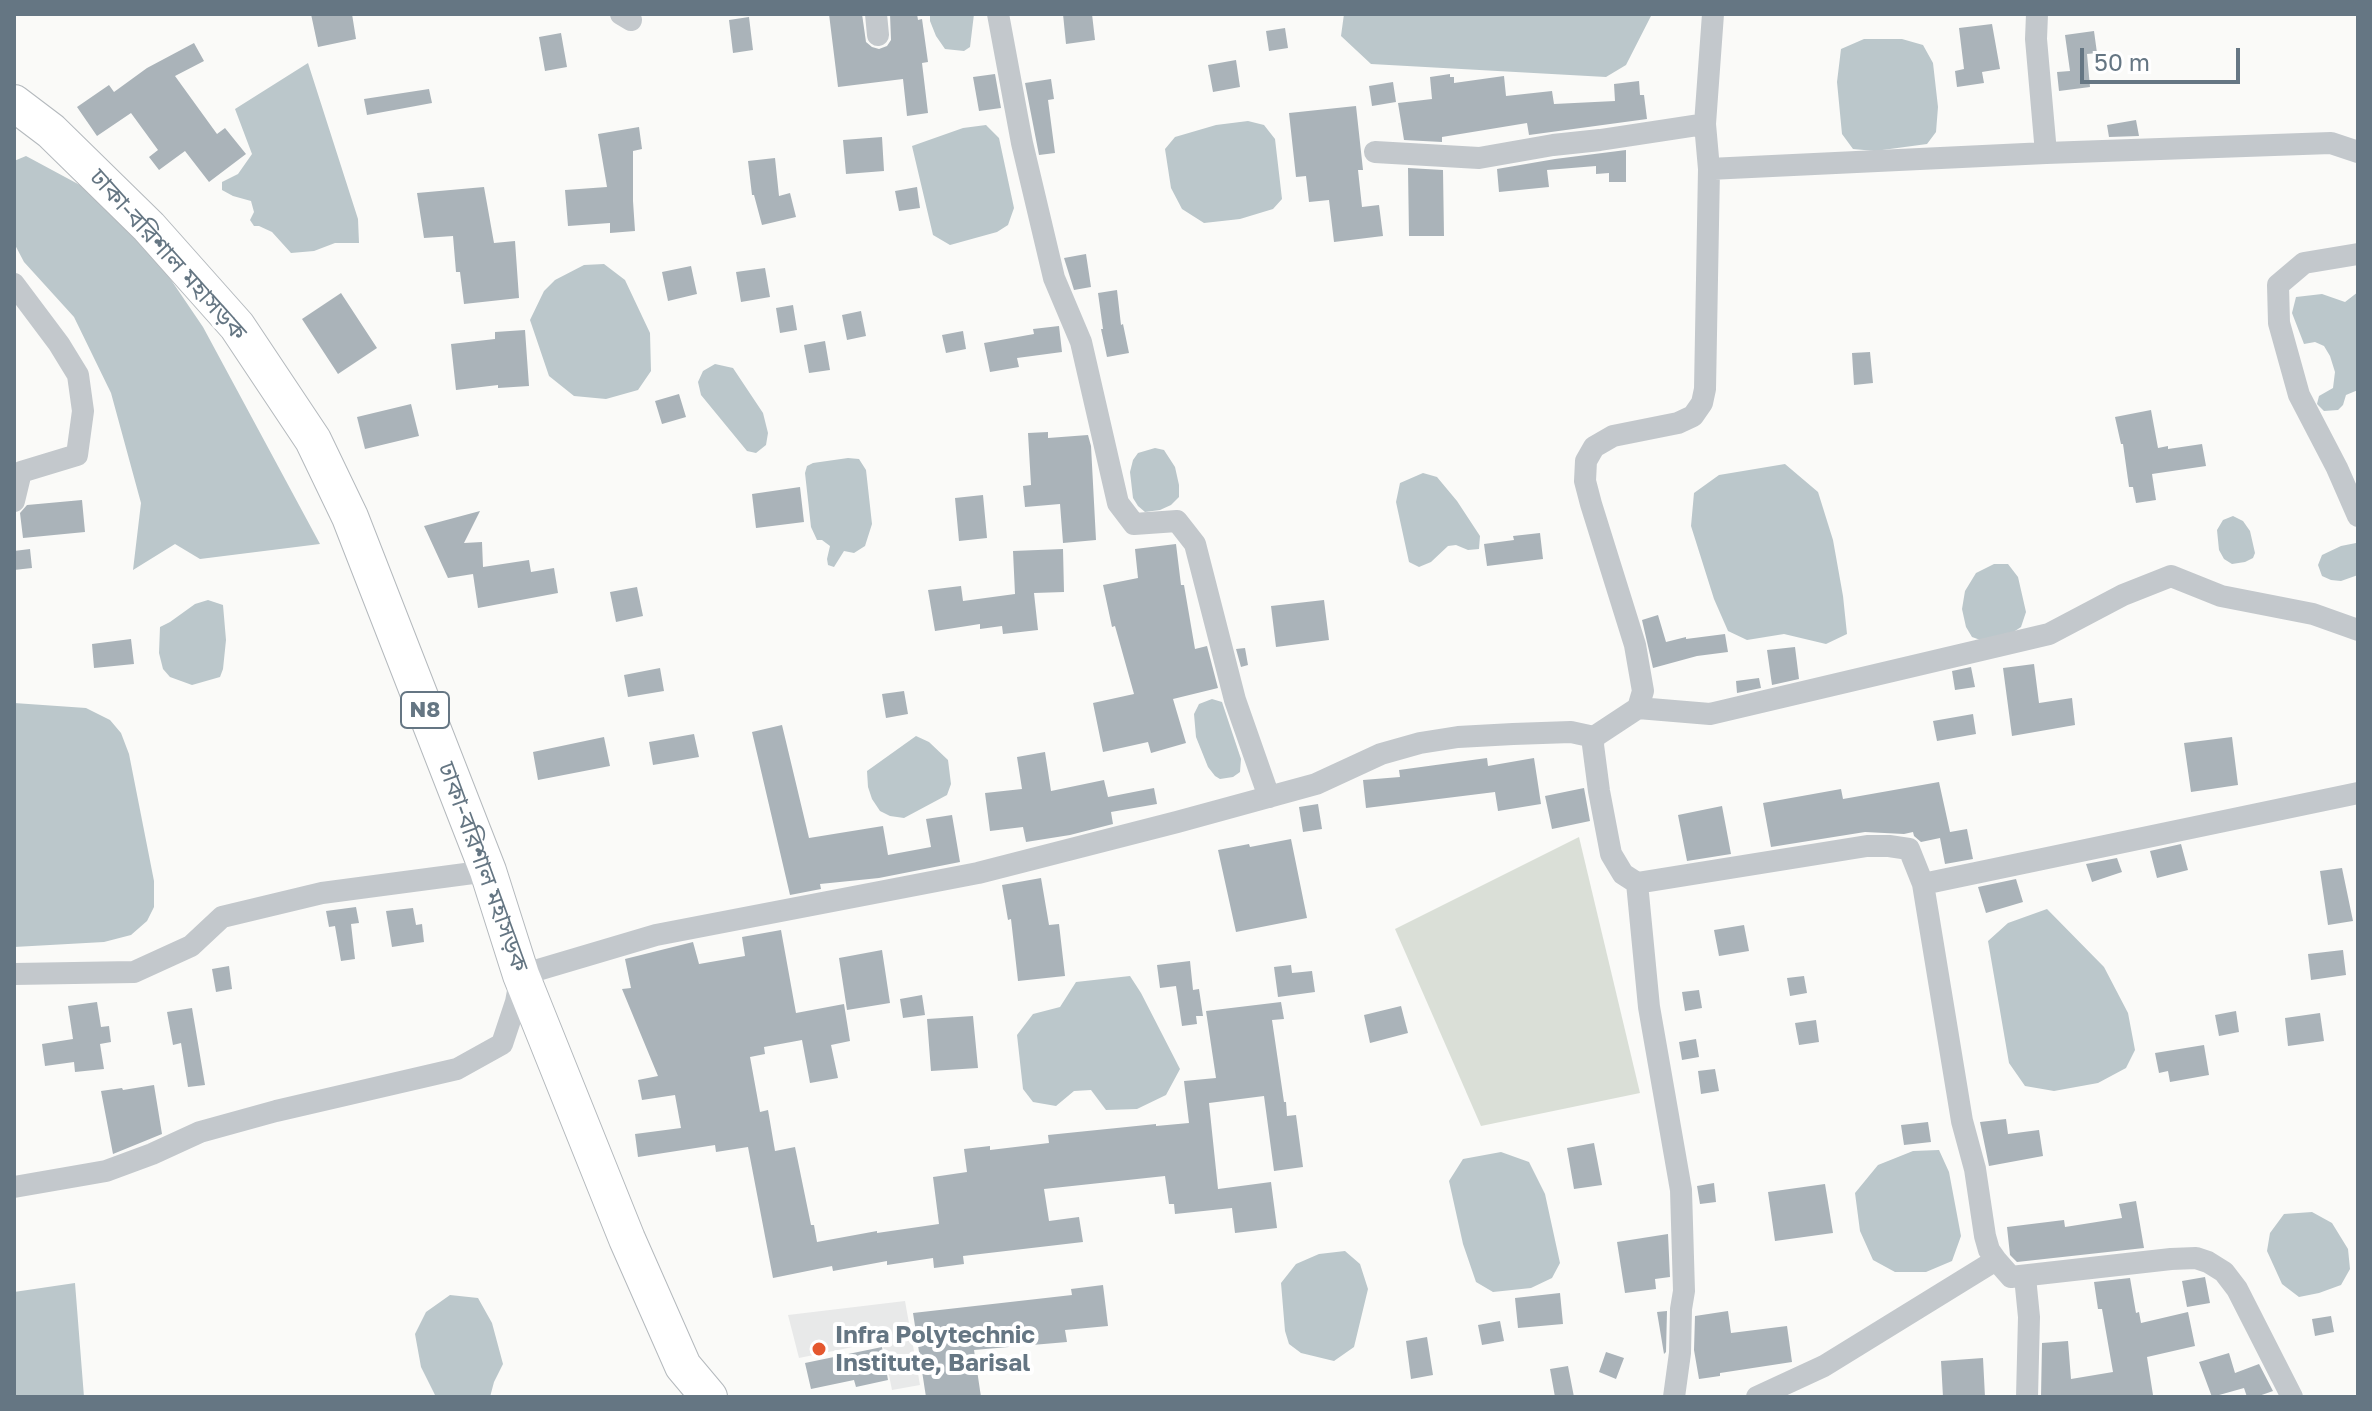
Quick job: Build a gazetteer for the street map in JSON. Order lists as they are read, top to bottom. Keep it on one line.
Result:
{"streets":{"highway":["ঢাকা-বরিশাল মহাসড়ক","N8"]},"places":["Infra Polytechnic Institute, Barisal"],"scale_bar":"50 m"}
